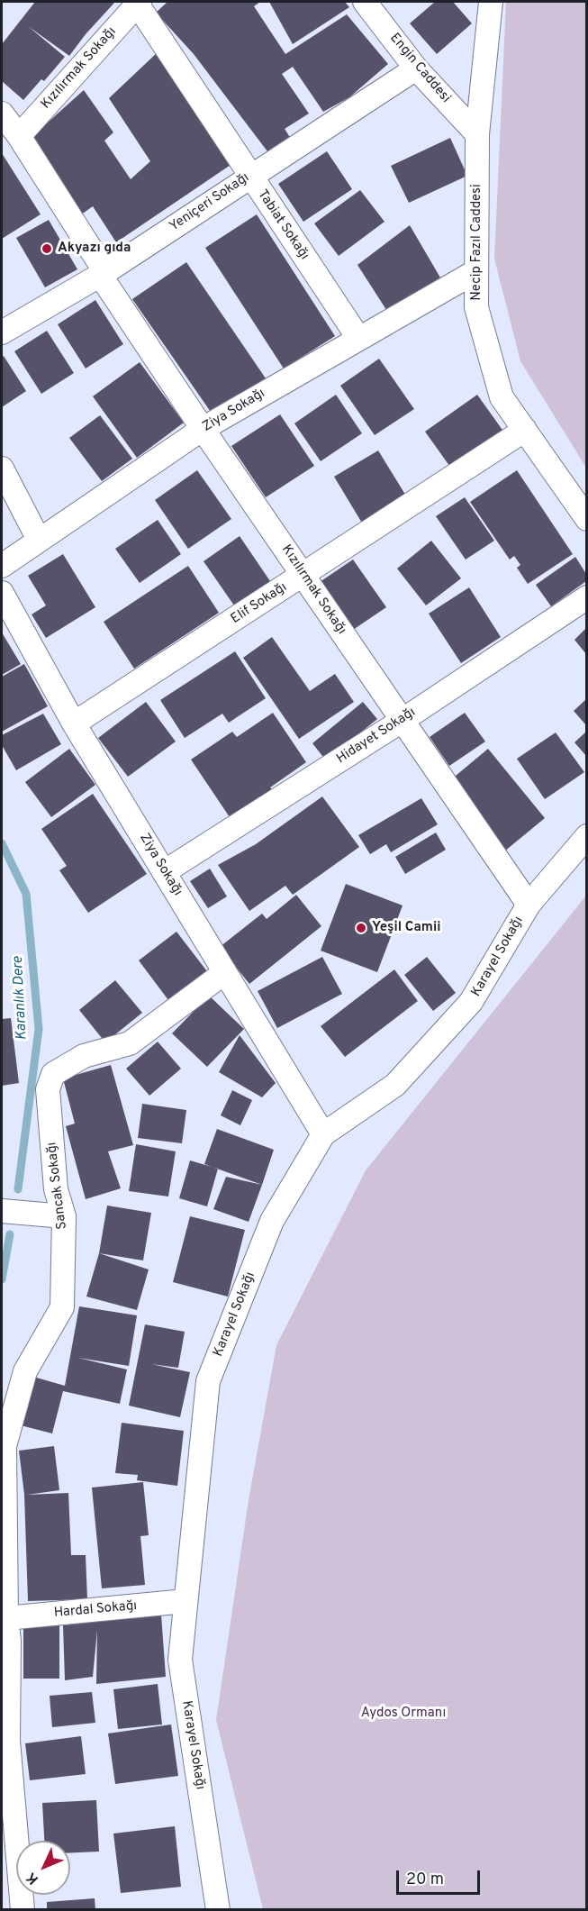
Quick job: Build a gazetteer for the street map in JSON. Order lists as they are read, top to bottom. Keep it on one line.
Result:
{"streets":{"street":["Kızılırmak Sokağı","Engin Caddesi","Yeniçeri Sokağı","Tabiat Sokağı","Necip Fazıl Caddesi","Ziya Sokağı","Elif Sokağı","Hidayet Sokağı","Karayel Sokağı","Sancak Sokağı","Hardal Sokağı"]},"crossings":[["Kızılırmak Sokağı","Yeniçeri Sokağı"],["Kızılırmak Sokağı","Tabiat Sokağı"],["Kızılırmak Sokağı","Ziya Sokağı"],["Kızılırmak Sokağı","Elif Sokağı"],["Kızılırmak Sokağı","Hidayet Sokağı"],["Kızılırmak Sokağı","Karayel Sokağı"],["Engin Caddesi","Yeniçeri Sokağı"],["Engin Caddesi","Necip Fazıl Caddesi"],["Yeniçeri Sokağı","Tabiat Sokağı"],["Tabiat Sokağı","Ziya Sokağı"],["Necip Fazıl Caddesi","Ziya Sokağı"],["Necip Fazıl Caddesi","Elif Sokağı"],["Ziya Sokağı","Elif Sokağı"],["Ziya Sokağı","Hidayet Sokağı"],["Ziya Sokağı","Karayel Sokağı"],["Ziya Sokağı","Sancak Sokağı"],["Karayel Sokağı","Hardal Sokağı"],["Sancak Sokağı","Hardal Sokağı"]],"water":["Karanlık Dere"],"parks":["Aydos Ormanı"],"places":["Akyazı gıda","Yeşil Camii"],"scale_bar":"20 m","north":"bottom left"}
